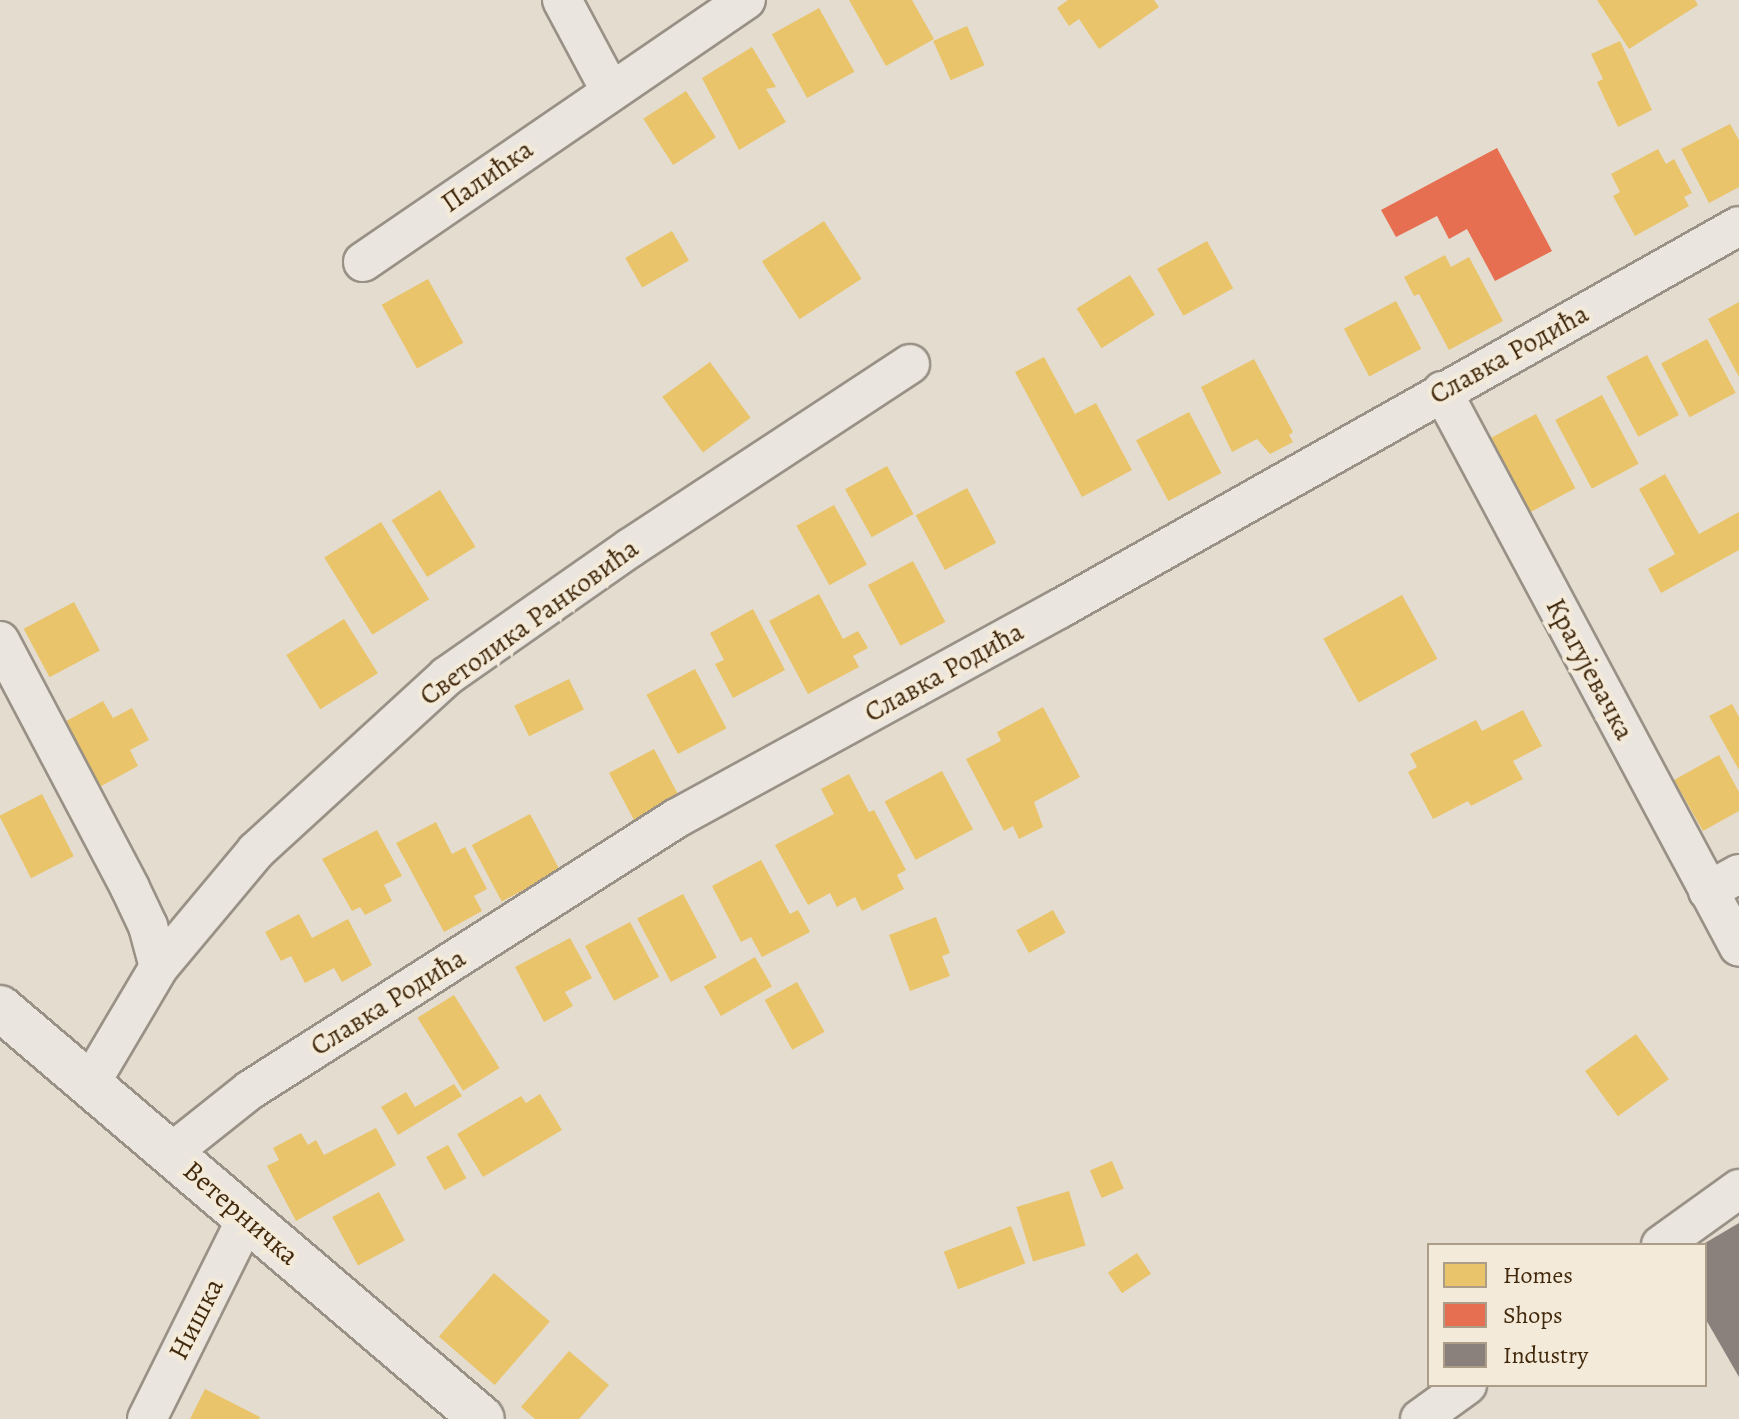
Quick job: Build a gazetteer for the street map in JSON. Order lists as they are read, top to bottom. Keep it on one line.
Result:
{"streets":{"street":["Палићка","Славка Родића","Светолика Ранковића","Крагујевачка","Ветерничка","Нишка"]},"crossings":[["Славка Родића","Крагујевачка"],["Славка Родића","Ветерничка"],["Светолика Ранковића","Ветерничка"],["Ветерничка","Нишка"]],"legend":["Homes","Shops","Industry"]}
